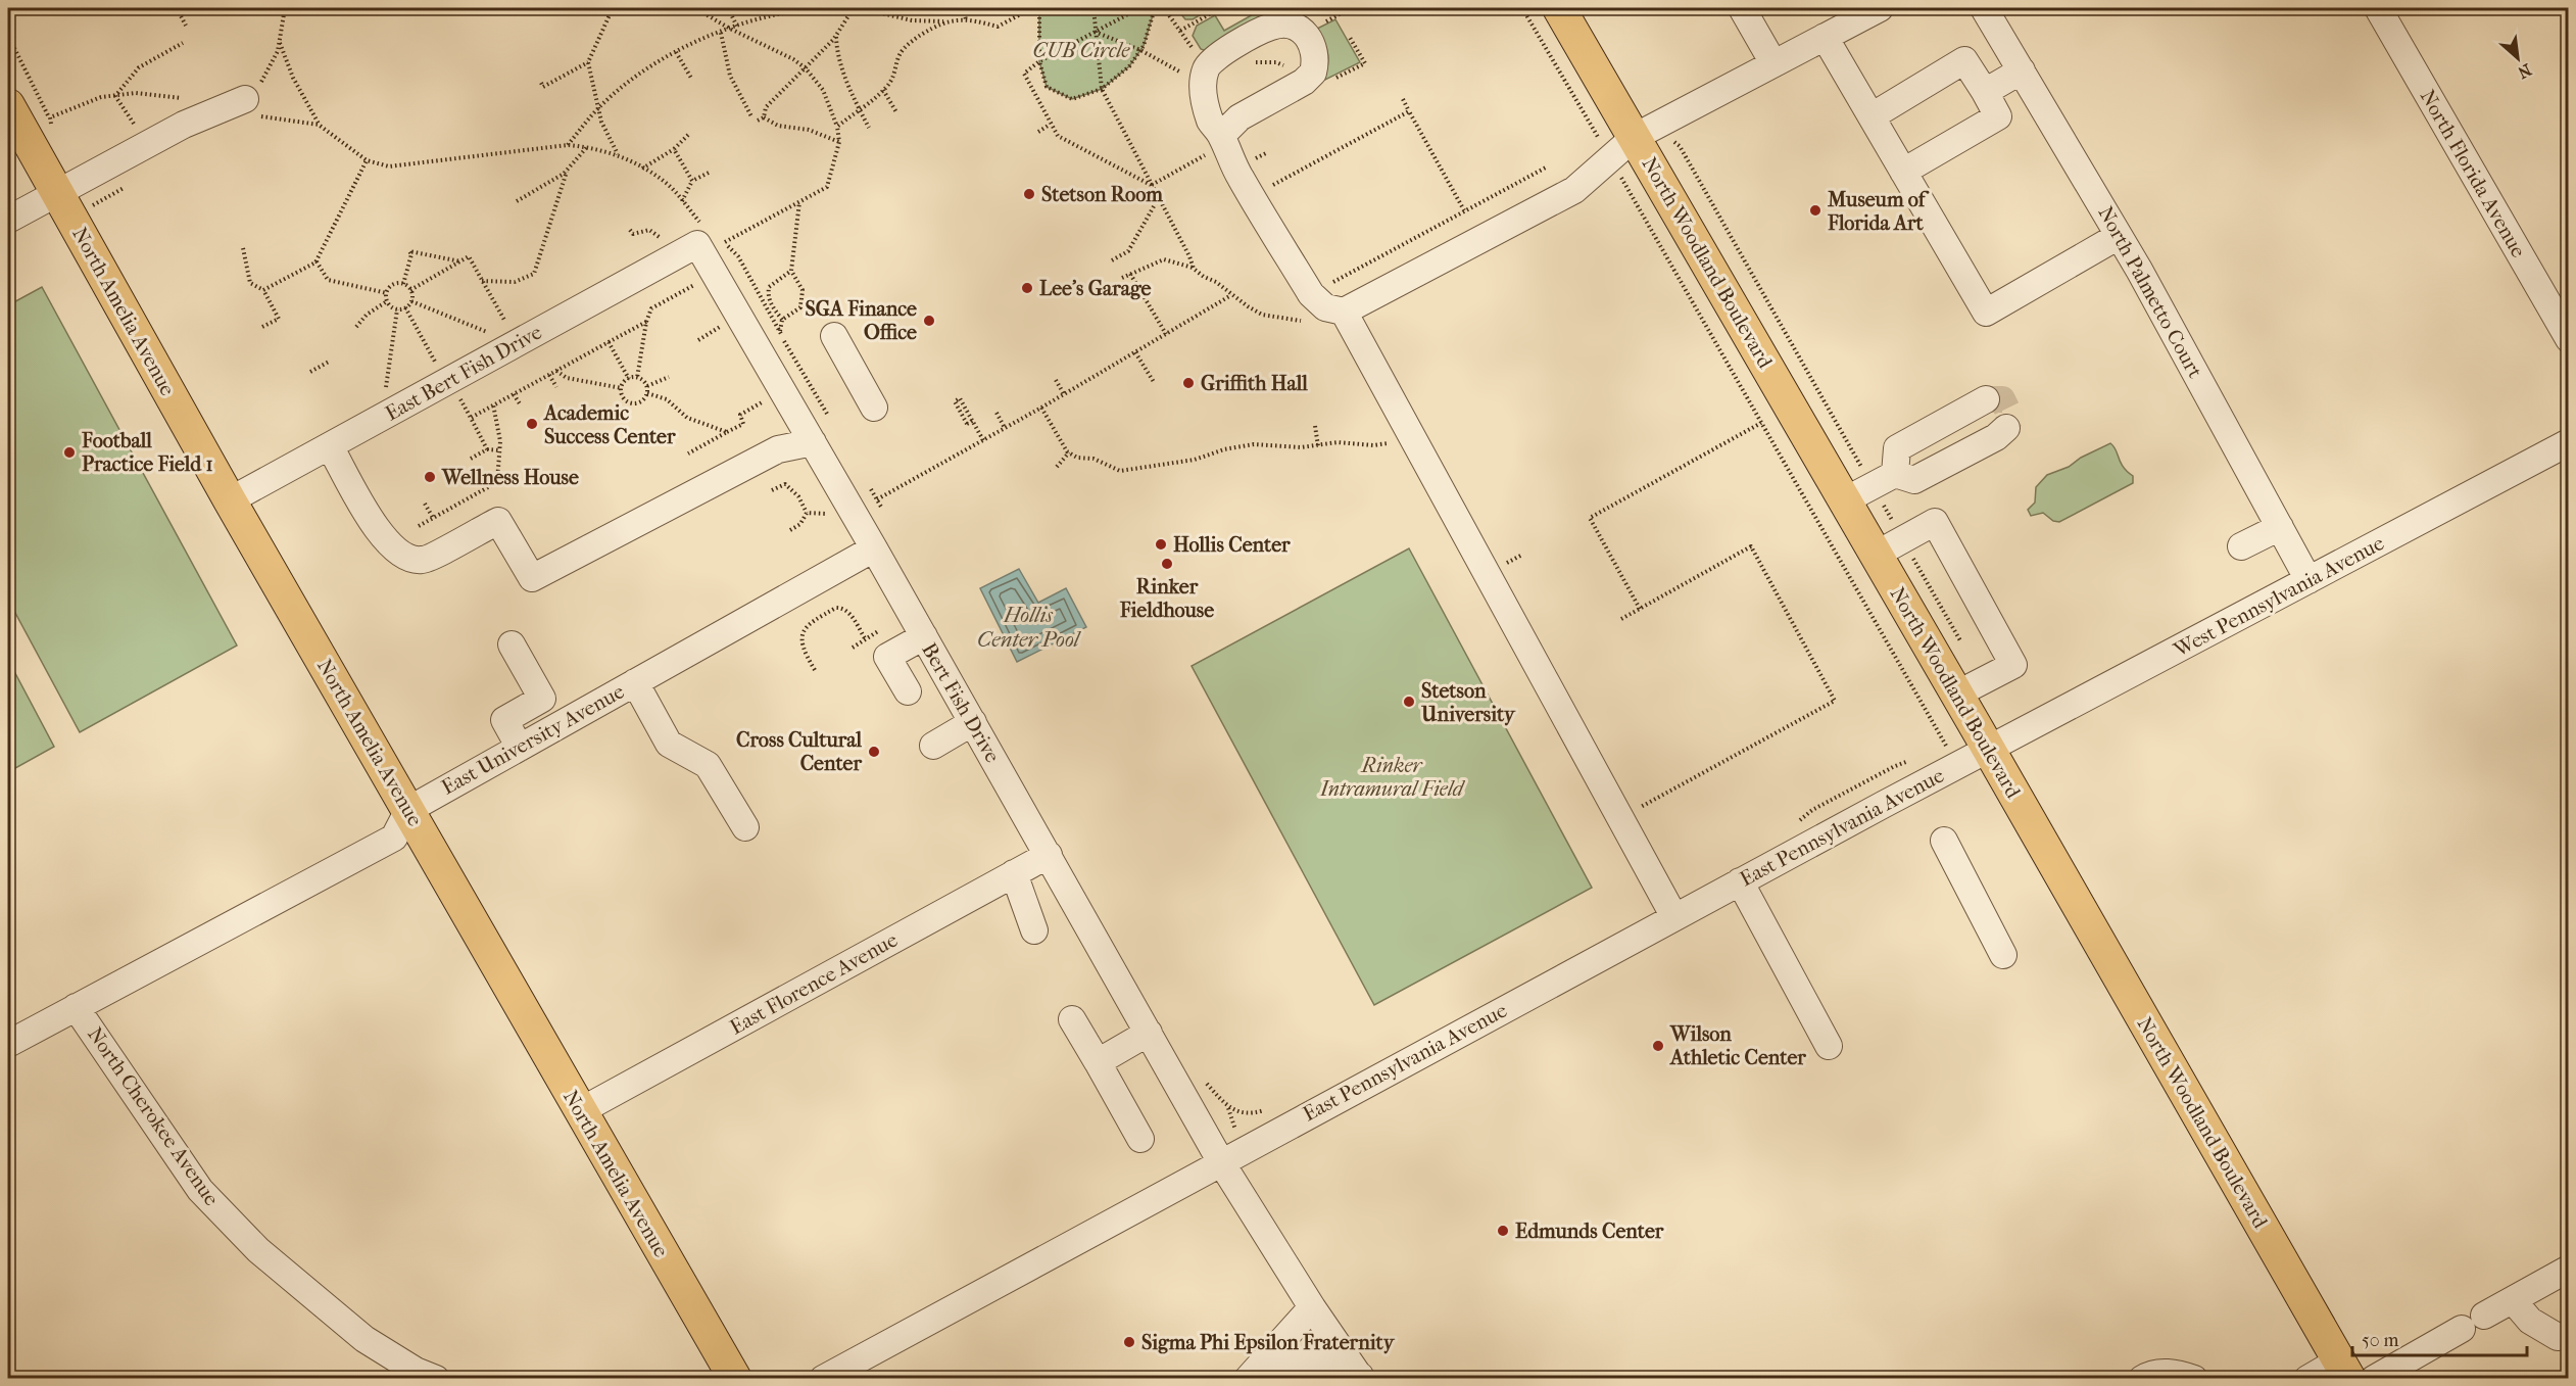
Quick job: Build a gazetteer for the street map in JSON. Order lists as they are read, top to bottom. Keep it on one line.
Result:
{"streets":{"main road":["North Woodland Boulevard","North Amelia Avenue"],"street":["North Florida Avenue","North Palmetto Court","East Bert Fish Drive","West Pennsylvania Avenue","Bert Fish Drive","East University Avenue","East Pennsylvania Avenue","East Florence Avenue","North Cherokee Avenue"]},"crossings":[["North Woodland Boulevard","West Pennsylvania Avenue"],["North Woodland Boulevard","East Pennsylvania Avenue"],["North Palmetto Court","West Pennsylvania Avenue"],["North Amelia Avenue","East Bert Fish Drive"],["North Amelia Avenue","East University Avenue"],["North Amelia Avenue","East Florence Avenue"],["East Bert Fish Drive","Bert Fish Drive"],["West Pennsylvania Avenue","East Pennsylvania Avenue"],["Bert Fish Drive","East University Avenue"],["Bert Fish Drive","East Pennsylvania Avenue"],["Bert Fish Drive","East Florence Avenue"]],"water":["Hollis Center Pool"],"parks":["CUB Circle","Rinker Intramural Field"],"places":["Stetson Room","Museum of Florida Art","Lee’s Garage","SGA Finance Office","Griffith Hall","Academic Success Center","Football Practice Field 1","Wellness House","Hollis Center","Rinker Fieldhouse","Stetson University","Cross Cultural Center","Wilson Athletic Center","Edmunds Center","Sigma Phi Epsilon Fraternity"],"scale_bar":"50 m","north":"bottom right"}
